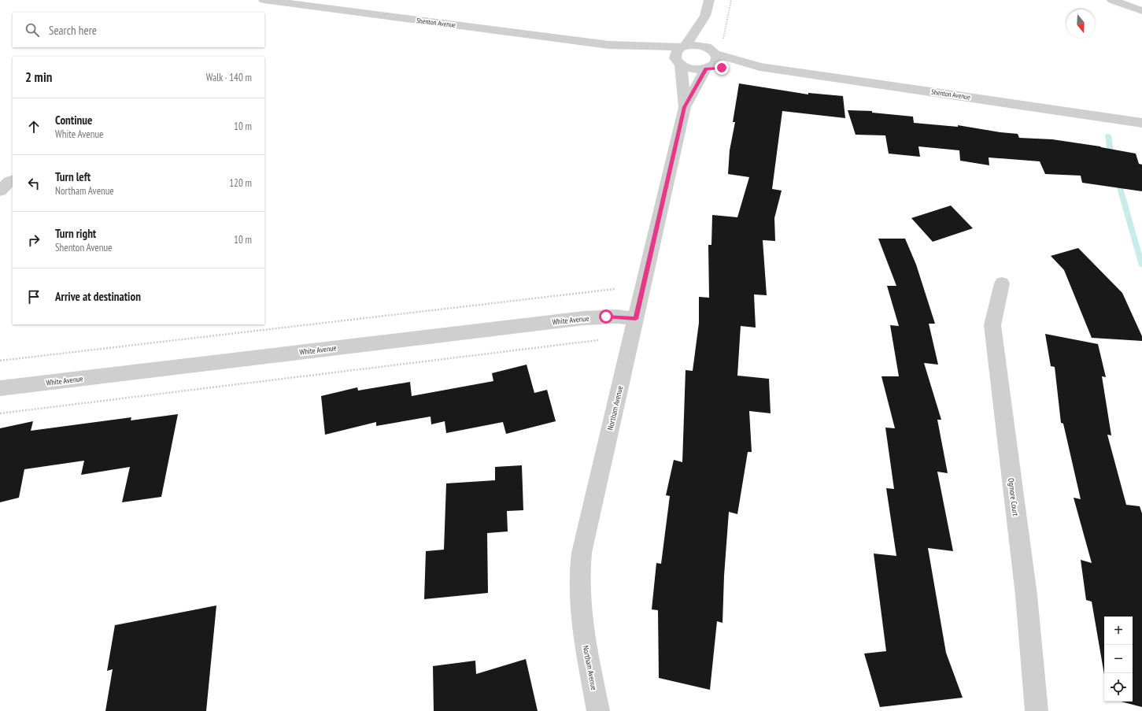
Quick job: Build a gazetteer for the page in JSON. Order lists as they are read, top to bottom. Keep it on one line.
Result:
{"streets":{"street":["Shenton Avenue","White Avenue","Northam Avenue","Ogmore Court"]},"crossings":[["Shenton Avenue","Northam Avenue"],["White Avenue","Northam Avenue"]],"north":"bottom","page":{"search":"Search here","heading":["2 min","Walk · 140 m"],"list":[["Continue","White Avenue","10 m"],["Turn left","Northam Avenue","120 m"],["Turn right","Shenton Avenue","10 m"],"Arrive at destination"],"map_buttons":["+","−"]}}
